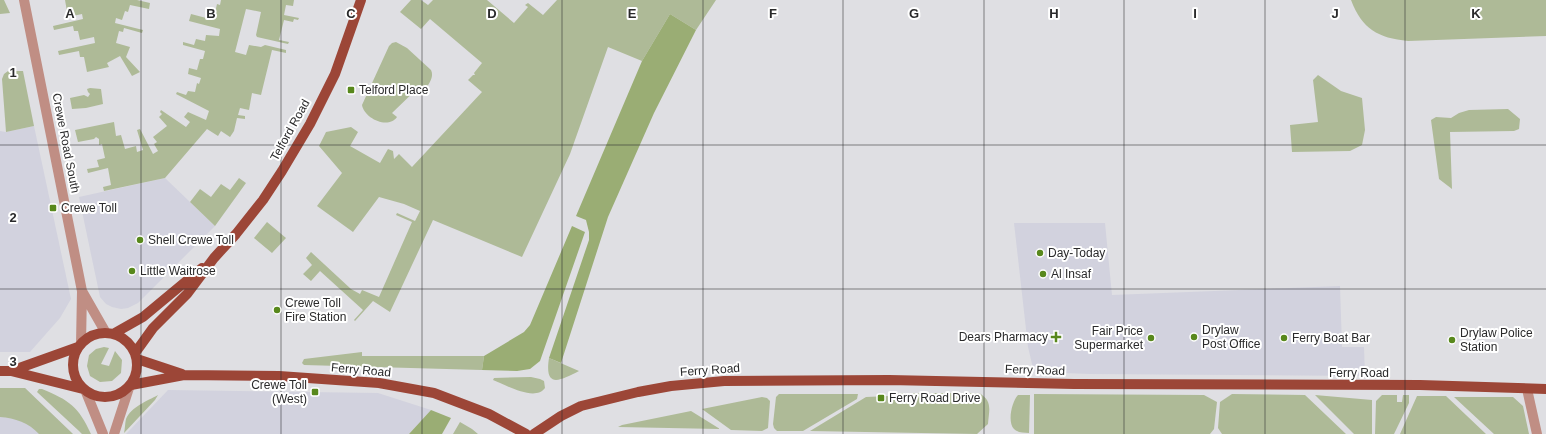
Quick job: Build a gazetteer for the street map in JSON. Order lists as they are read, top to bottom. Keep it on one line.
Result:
{"streets":{"main road":["Telford Road","Ferry Road"],"street":["Crewe Road South"]},"crossings":[["Telford Road","Crewe Road South"],["Telford Road","Ferry Road"],["Crewe Road South","Ferry Road"]],"places":{"transit":["Telford Place","Crewe Toll","Crewe Toll (West)","Ferry Road Drive"],"other":["Shell Crewe Toll","Day-Today","Little Waitrose","Al Insaf","Crewe Toll Fire Station","Drylaw Post Office","Fair Price Supermarket","Ferry Boat Bar","Drylaw Police Station"],"health":["Dears Pharmacy"]},"grid":{"columns":["A","B","C","D","E","F","G","H","I","J","K"],"rows":["1","2","3"]}}
